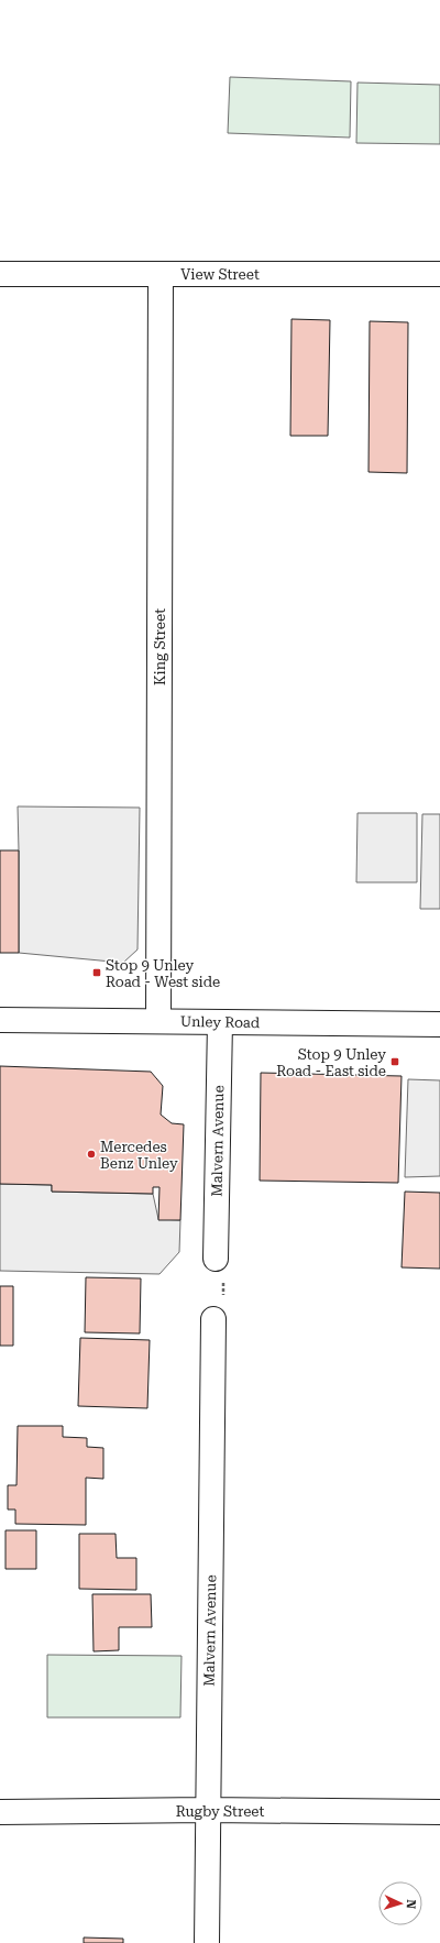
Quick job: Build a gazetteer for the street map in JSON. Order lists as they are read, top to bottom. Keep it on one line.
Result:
{"streets":{"street":["View Street","King Street","Unley Road","Malvern Avenue","Rugby Street"]},"crossings":[["View Street","King Street"],["King Street","Unley Road"],["Unley Road","Malvern Avenue"],["Malvern Avenue","Rugby Street"]],"places":{"transit":["Stop 9 Unley Road - West side","Stop 9 Unley Road - East side"],"other":["Mercedes Benz Unley"]},"north":"right"}
